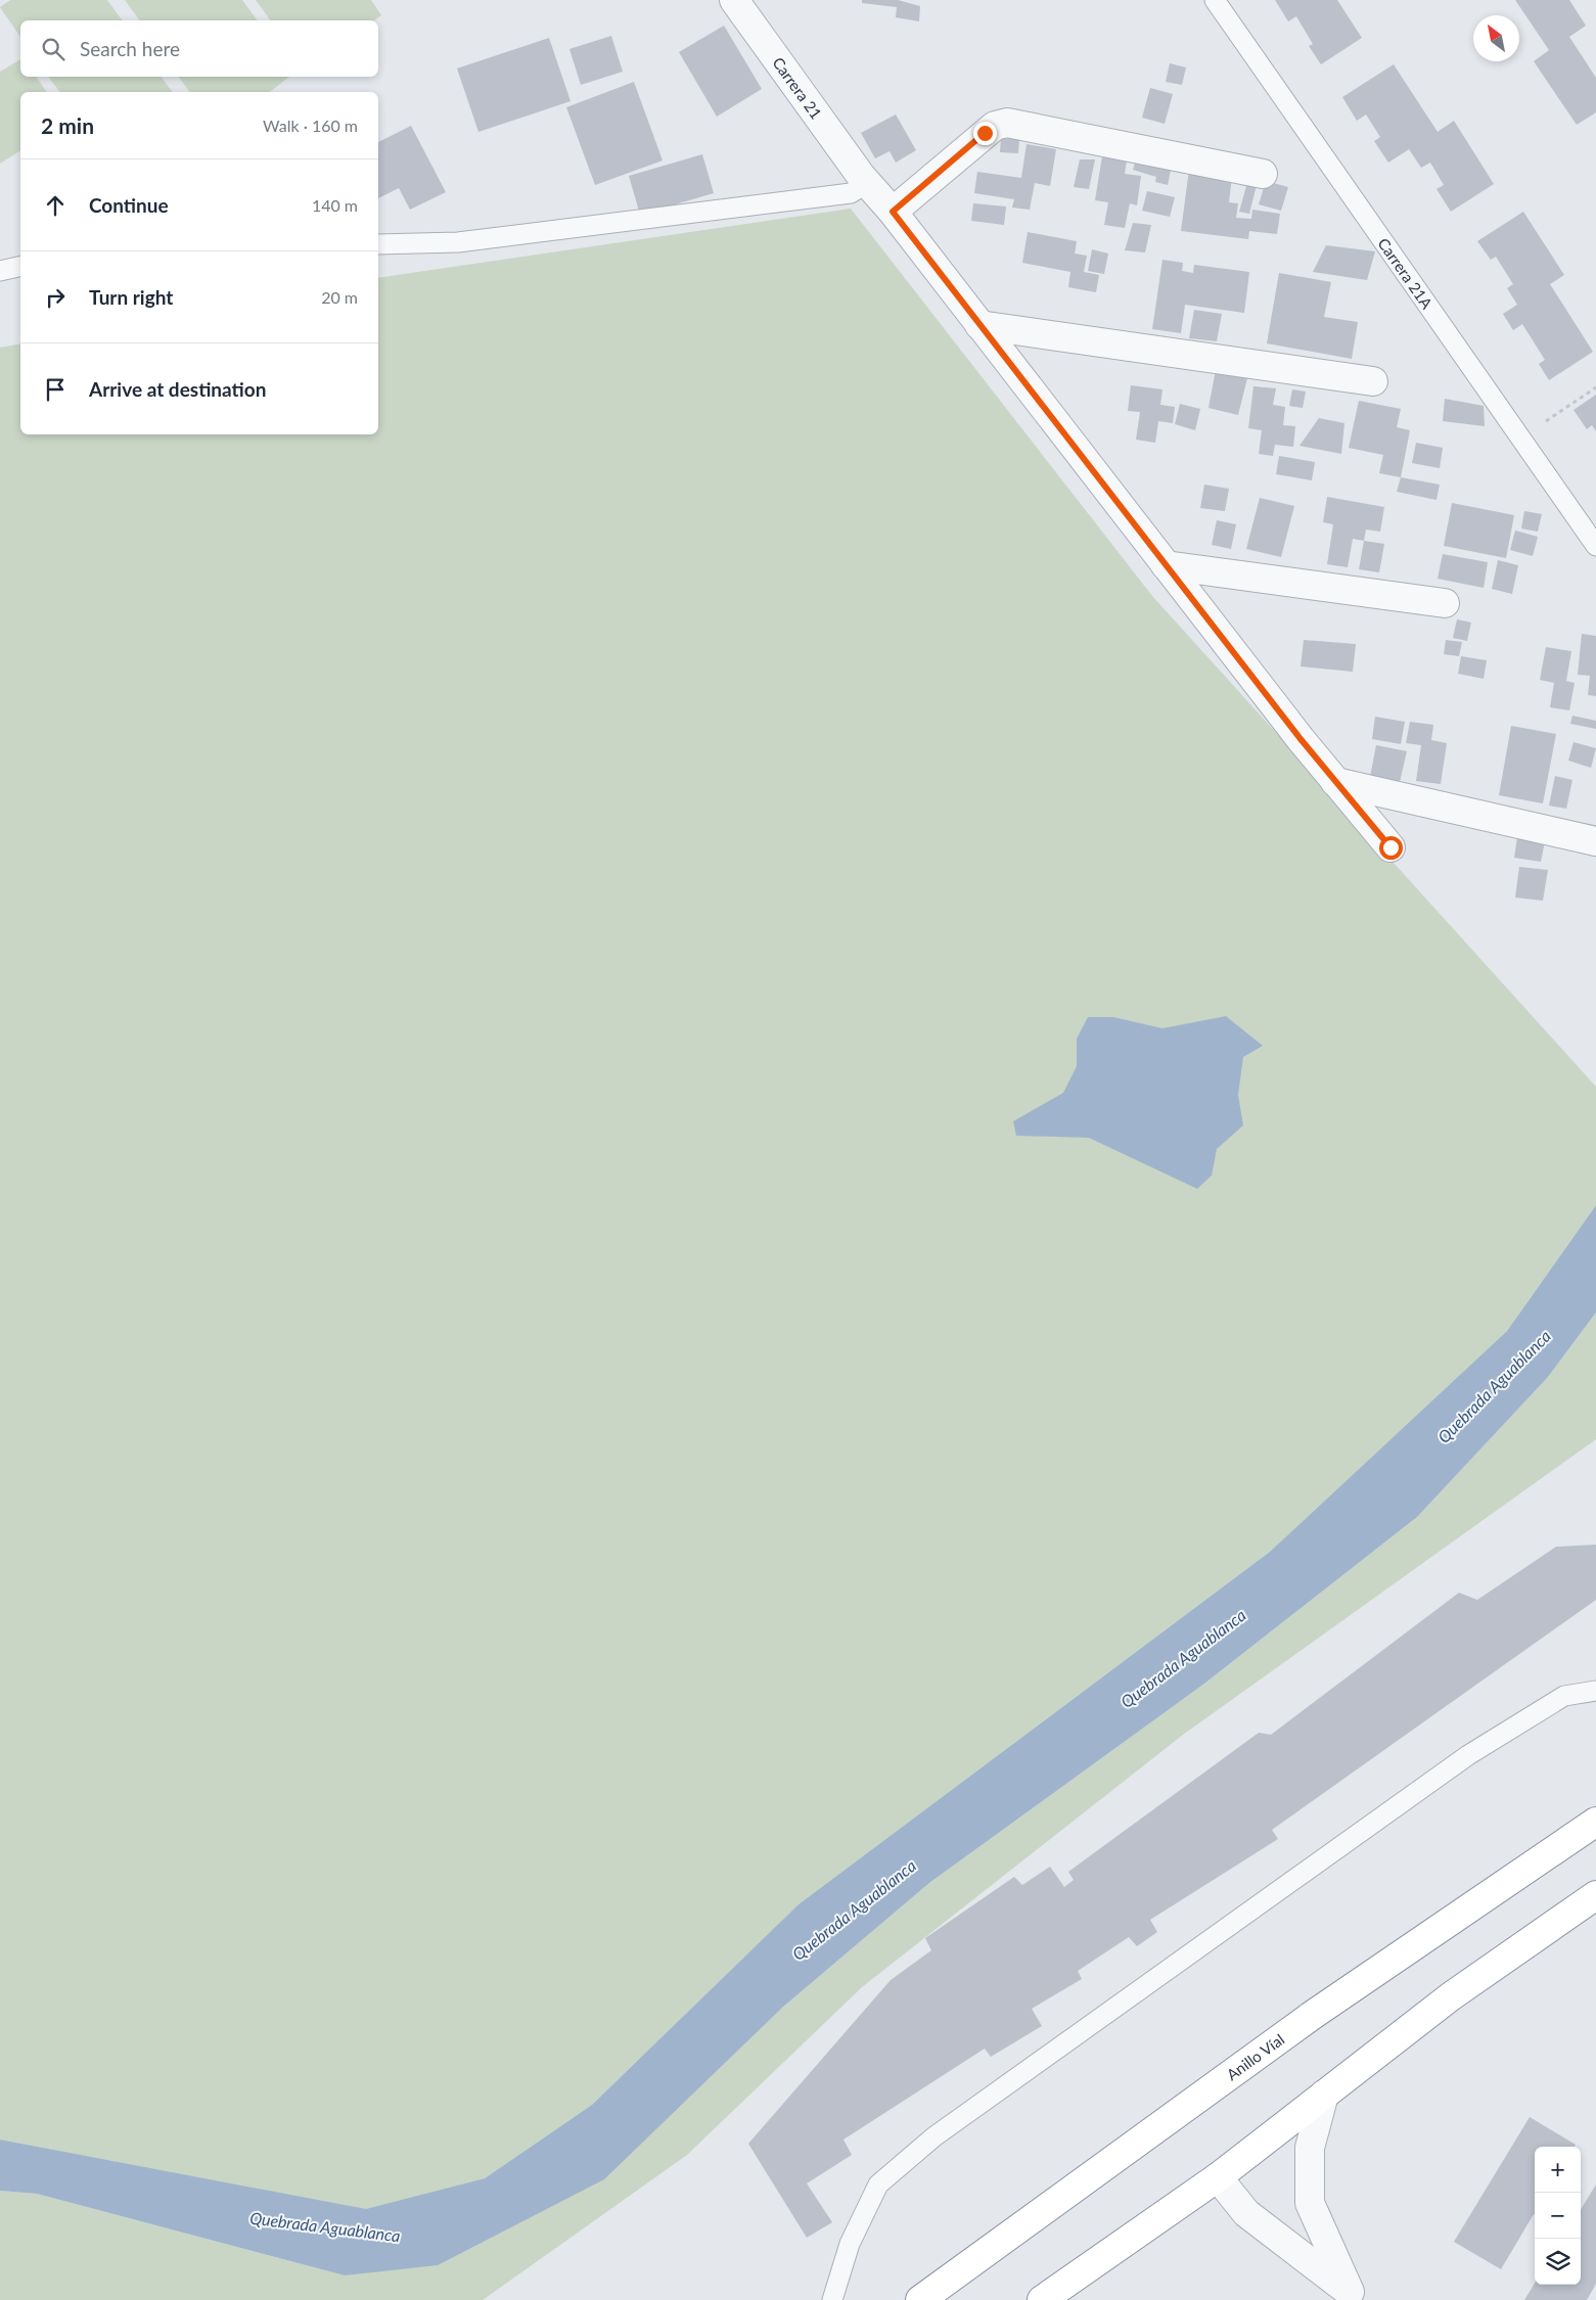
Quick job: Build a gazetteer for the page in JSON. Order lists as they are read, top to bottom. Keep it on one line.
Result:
{"streets":{"highway":["Anillo Víal"],"street":["Carrera 21"],"lane":["Carrera 21A"]},"water":["Quebrada Aguablanca"],"north":"top left","page":{"search":"Search here","heading":["2 min","Walk · 160 m"],"list":[["Continue","140 m"],["Turn right","20 m"],"Arrive at destination"],"map_buttons":["+","−"]}}
